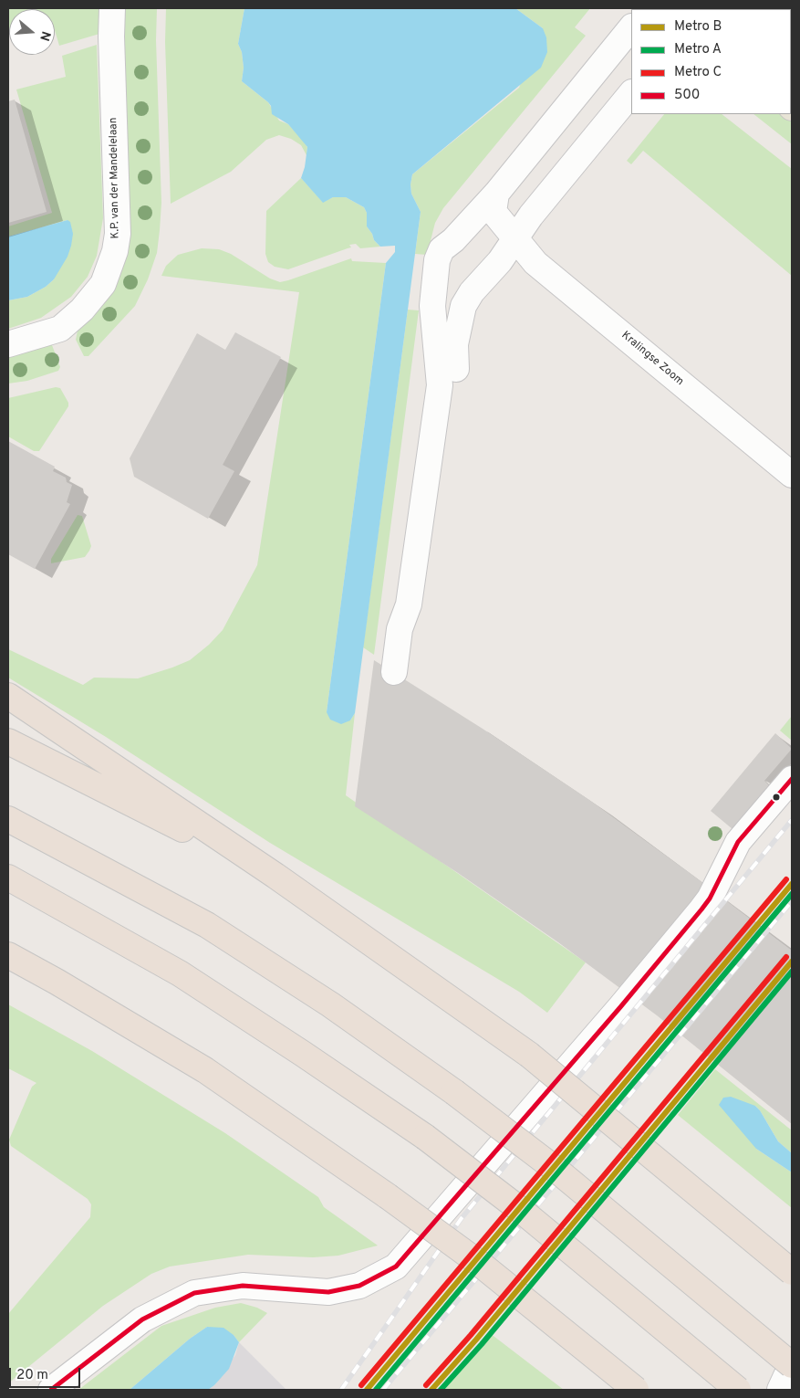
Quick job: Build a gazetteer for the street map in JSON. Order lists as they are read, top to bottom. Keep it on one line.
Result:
{"streets":{"street":["K.P. van der Mandelelaan","Kralingse Zoom"]},"lines":["transit line 500","metro line C","metro line B","metro line A"],"legend":["Metro B","Metro A","Metro C","500"],"scale_bar":"20 m","north":"right"}
